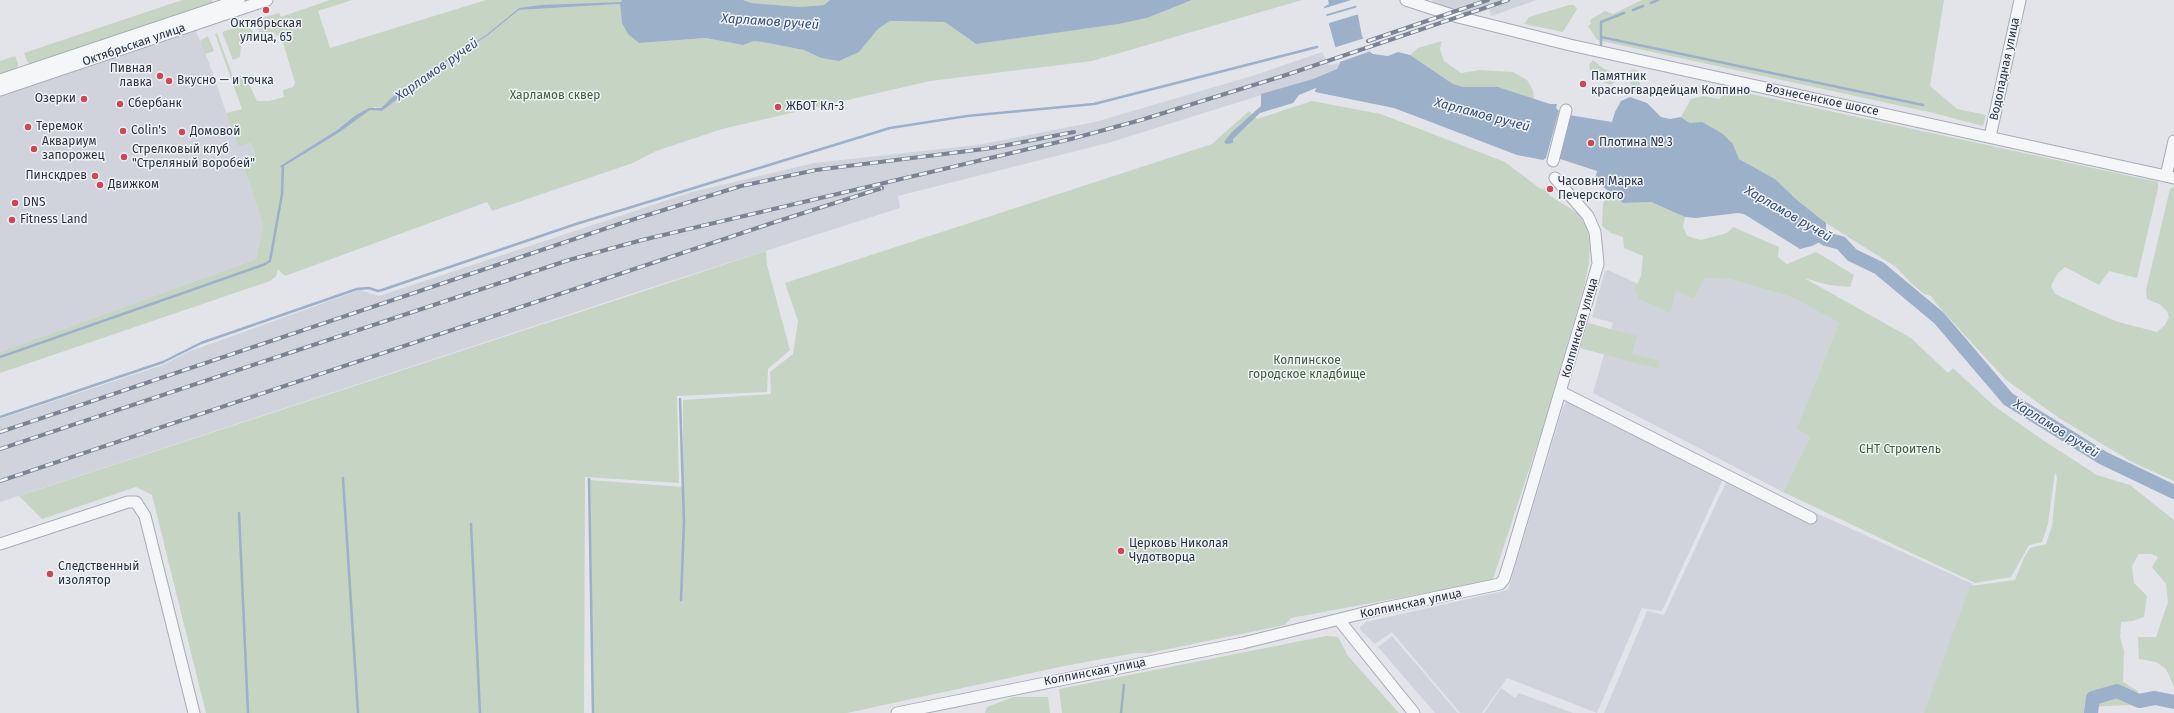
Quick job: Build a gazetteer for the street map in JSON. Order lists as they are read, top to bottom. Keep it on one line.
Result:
{"streets":{"street":["Октябрьская улица","Водопадная улица","Вознесенское шоссе","Колпинская улица"]},"crossings":[["Водопадная улица","Вознесенское шоссе"]],"water":["Харламов ручей"],"parks":["Харламов сквер","Колпинское городское кладбище","СНТ Строитель"],"places":["Октябрьская улица, 65","Пивная лавка","Вкусно — и точка","Памятник красногвардейцам Колпино","Озерки","Сбербанк","ЖБОТ Кл-3","Теремок","Colin's","Домовой","Плотина № 3","Аквариум запорожец","Стрелковый клуб \"Стреляный воробей\"","Пинскдрев","Движком","Часовня Марка Печерского","DNS","Fitness Land","Церковь Николая Чудотворца","Следственный изолятор"]}
